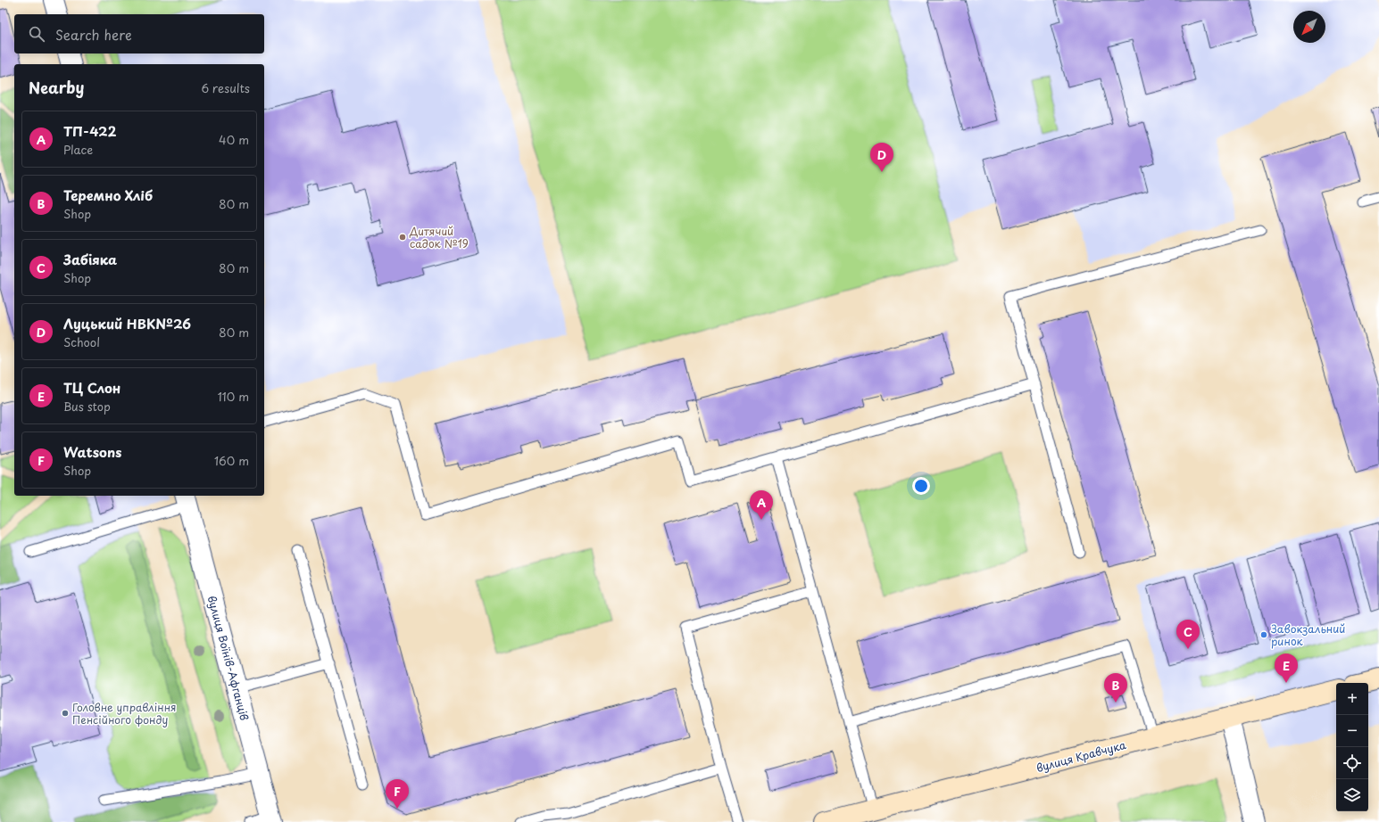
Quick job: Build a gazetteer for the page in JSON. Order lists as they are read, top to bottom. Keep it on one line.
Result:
{"streets":{"street":["вулиця Воїнів-Афганців","вулиця Кравчука"]},"places":["Дитячий садок №19","Завокзальний ринок","Головне управління Пенсійного фонду"],"north":"bottom left","page":{"search":"Search here","heading":["Nearby","6 results"],"list":[{"mark":"A","name":"ТП-422","note":"Place","value":"40 m"},{"mark":"B","name":"Теремно Хліб","note":"Shop","value":"80 m"},{"mark":"C","name":"Забіяка","note":"Shop","value":"80 m"},{"mark":"D","name":"Луцький НВК№26","note":"School","value":"80 m"},{"mark":"E","name":"ТЦ Слон","note":"Bus stop","value":"110 m"},{"mark":"F","name":"Watsons","note":"Shop","value":"160 m"}],"pins":["D","A","C","E","B","F"],"map_buttons":["+","−"]}}
